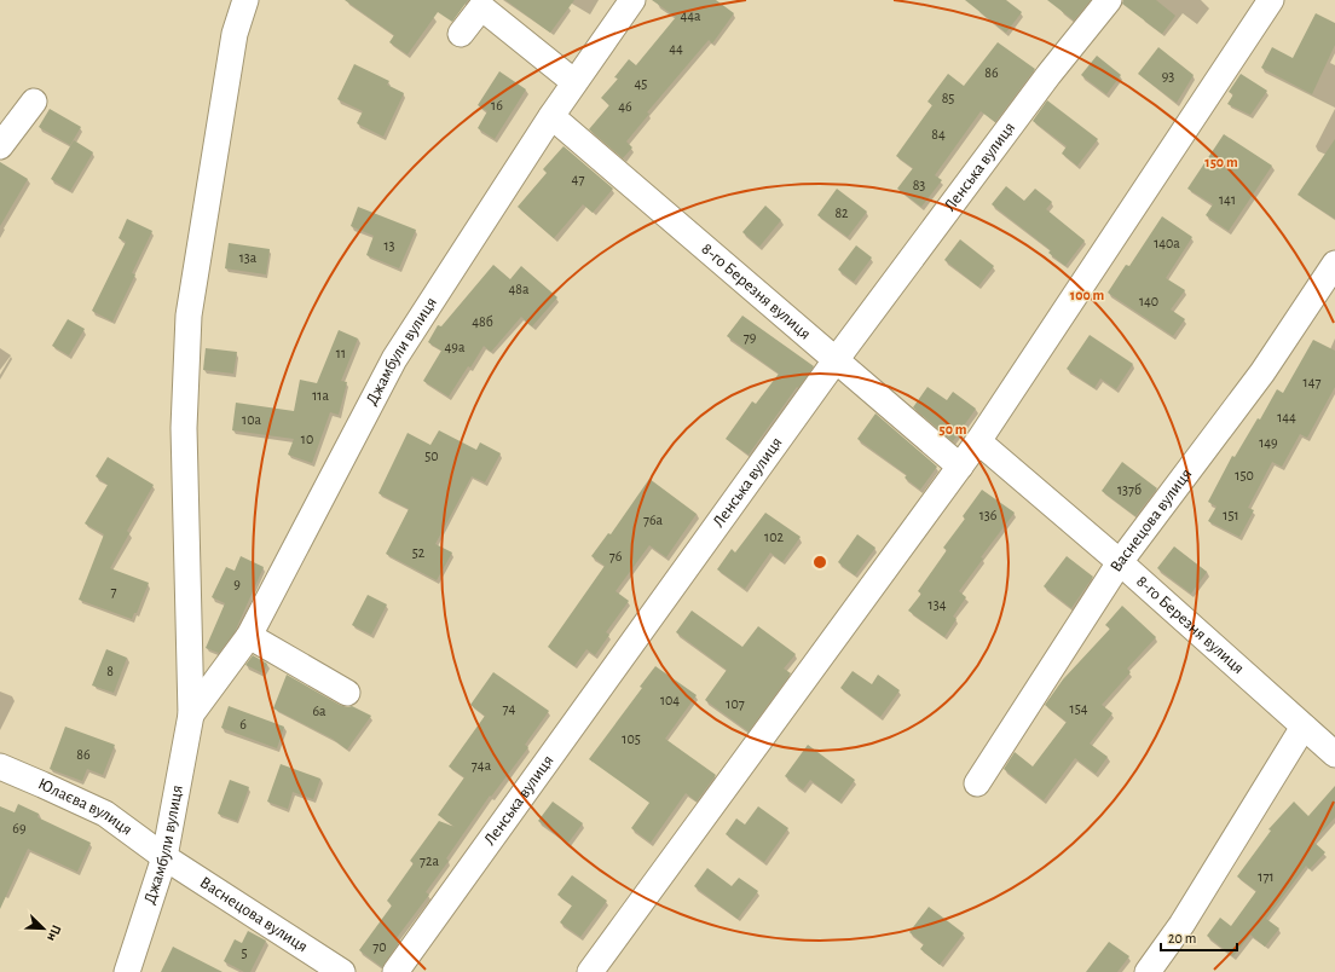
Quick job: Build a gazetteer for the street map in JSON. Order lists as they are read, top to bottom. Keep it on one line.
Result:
{"streets":{"street":["Ленська вулиця","8-го Березня вулиця","Джамбули вулиця","Васнецова вулиця","Юлаєва вулиця"]},"crossings":[["Ленська вулиця","8-го Березня вулиця"],["8-го Березня вулиця","Джамбули вулиця"],["8-го Березня вулиця","Васнецова вулиця"],["Джамбули вулиця","Васнецова вулиця"],["Джамбули вулиця","Юлаєва вулиця"],["Васнецова вулиця","Юлаєва вулиця"]],"house_numbers":["44а","44","86","93","45","85","16","46","84","47","83","141","82","140а","13","13а","48а","140","48б","79","49а","11","147","11а","144","10а","10","149","50","150","137б","136","151","76а","102","52","76","9","7","134","8","104","107","74","154","6а","6","105","86","74а","69","72а","171","70","5"],"scale_bar":"20 m","north":"bottom right","rings":["150 m","100 m","50 m"]}
